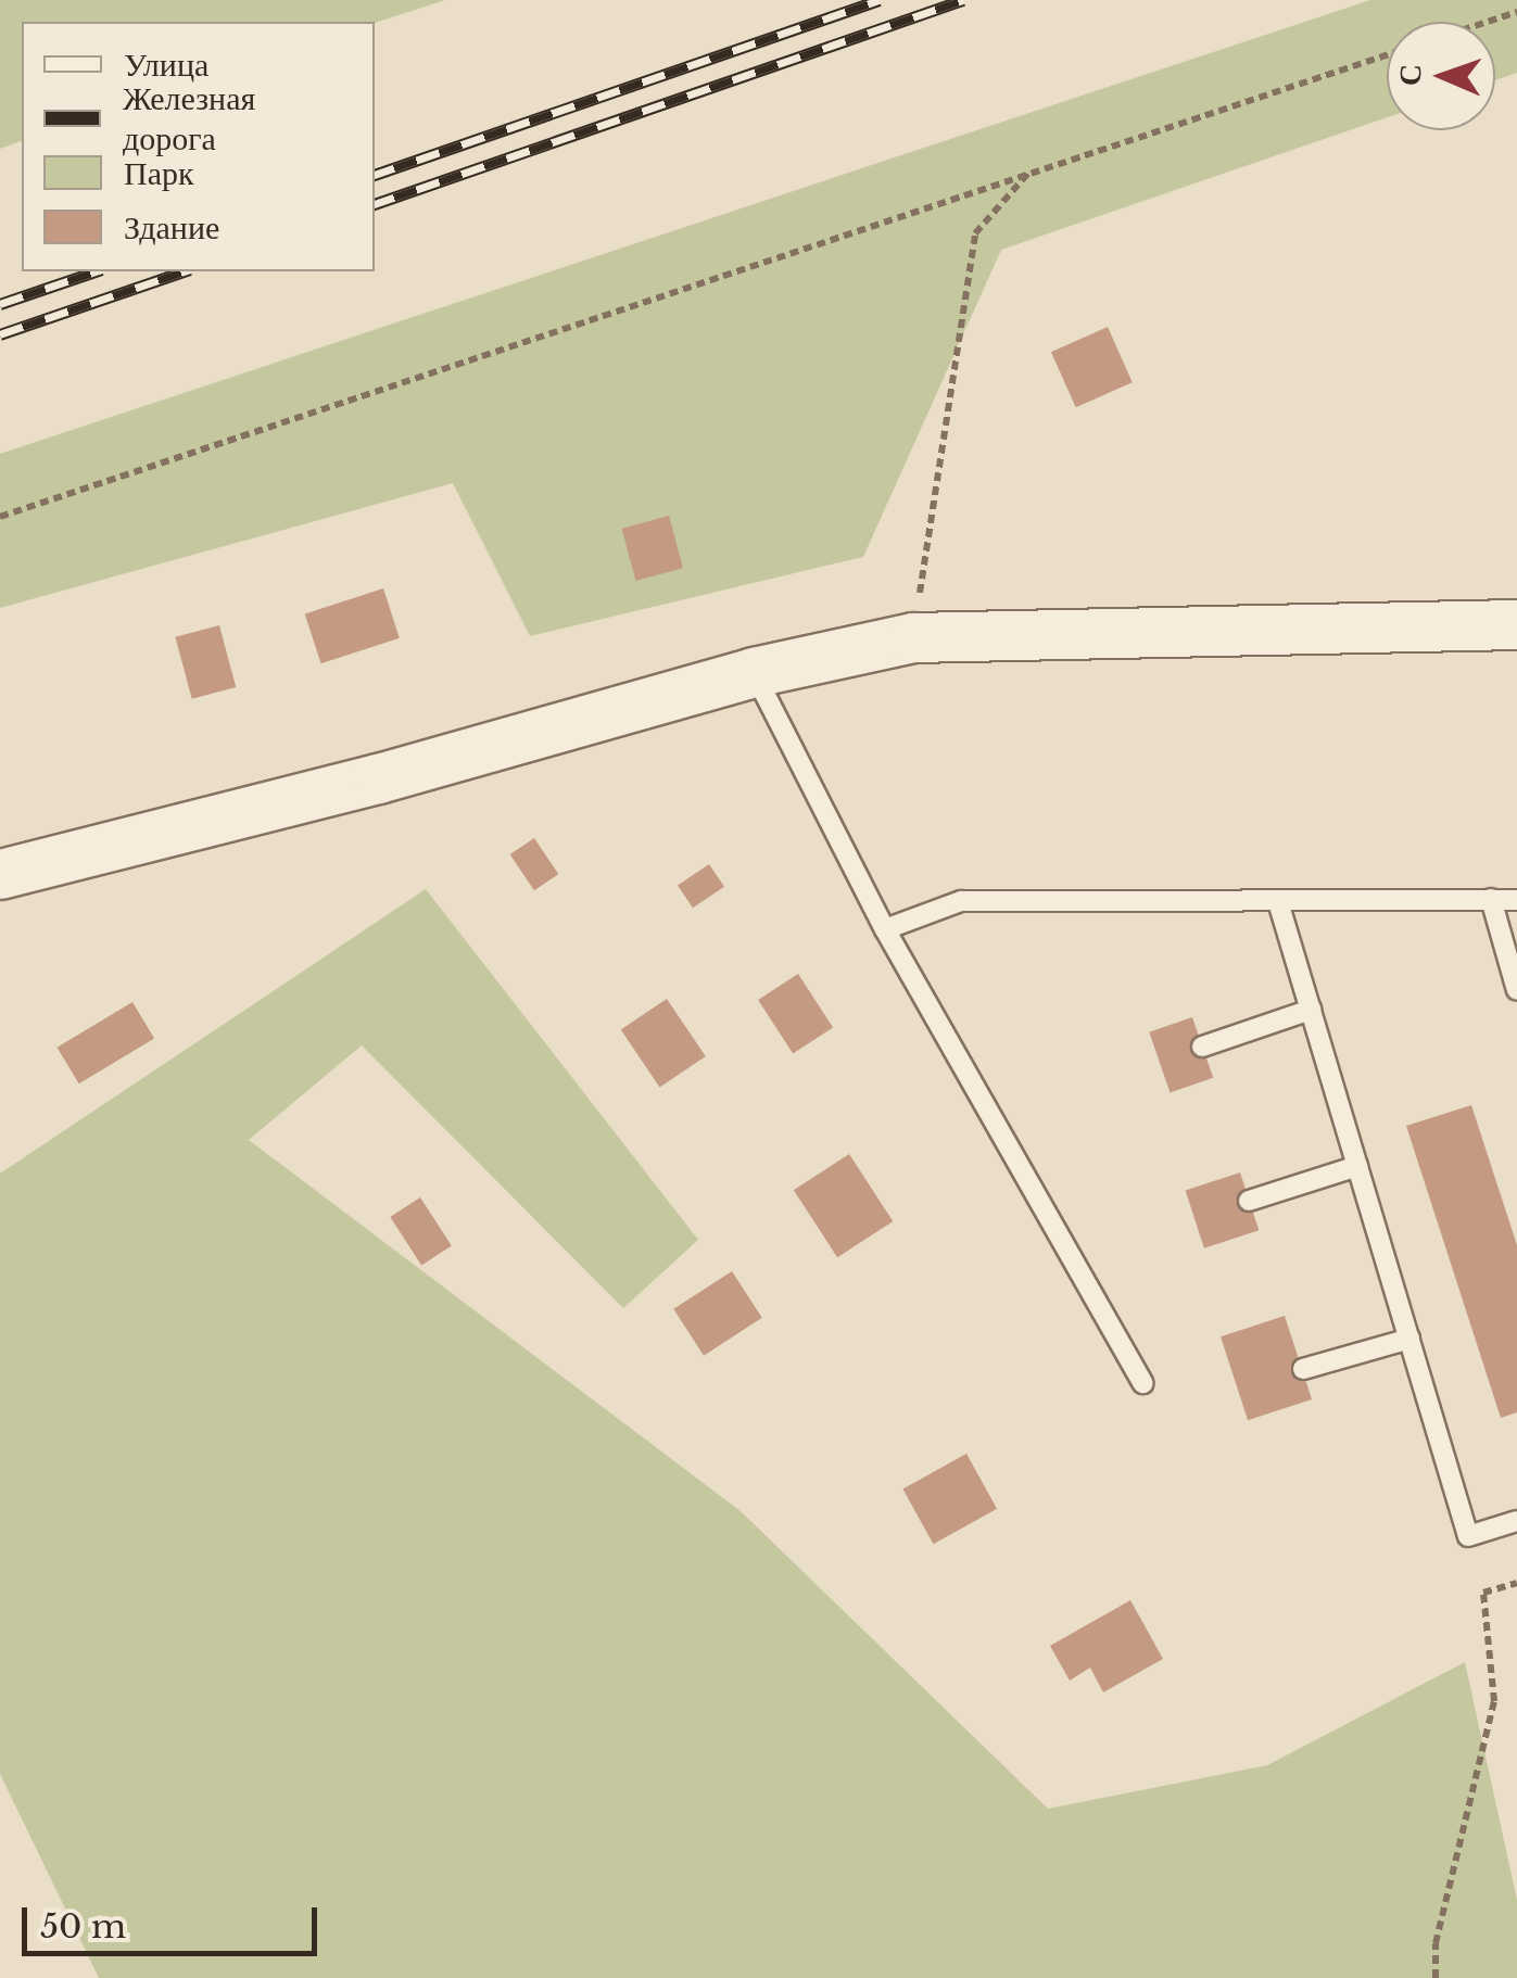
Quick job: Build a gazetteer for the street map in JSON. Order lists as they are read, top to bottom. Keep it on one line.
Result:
{"legend":["Улица","Железная дорога","Парк","Здание"],"scale_bar":"50 m","north":"left"}
